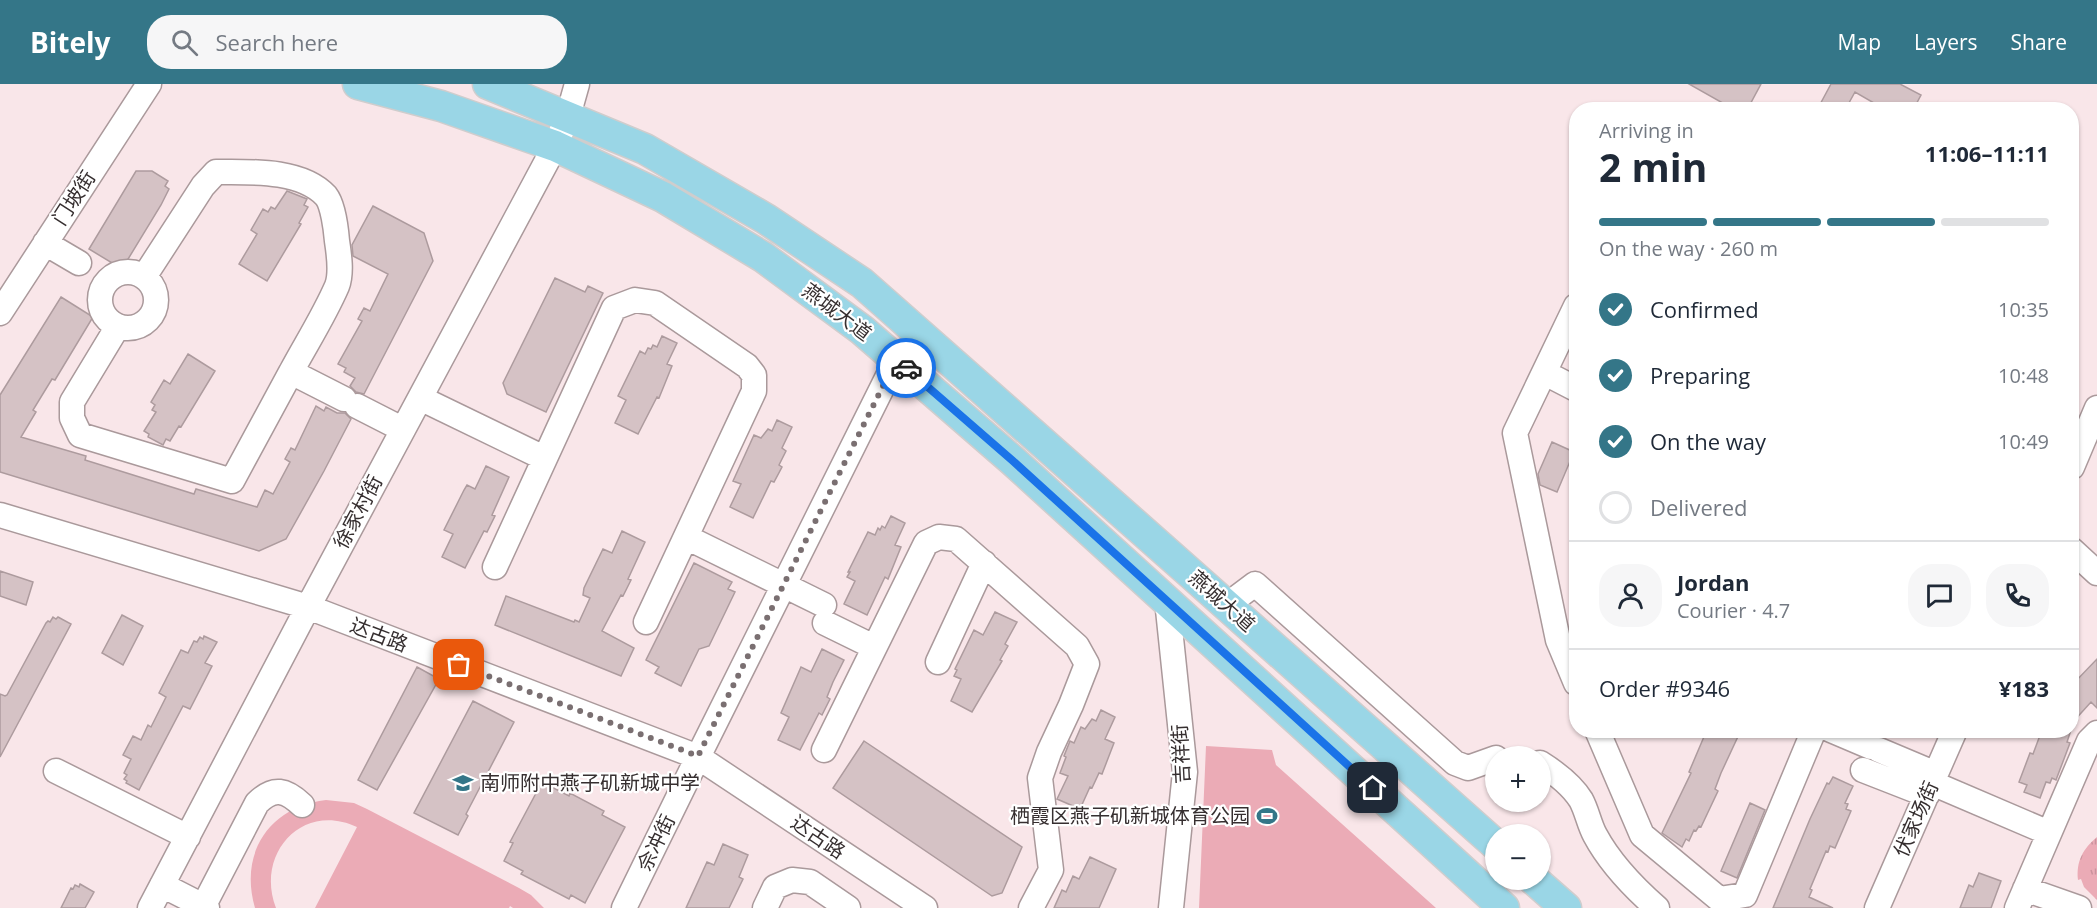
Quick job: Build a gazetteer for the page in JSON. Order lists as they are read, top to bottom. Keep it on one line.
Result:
{"streets":{"main road":["燕城大道"],"street":["门坡街","徐家村街","达古路","吉祥街","伏家场街","佘冲街"]},"crossings":[["燕城大道","徐家村街"],["燕城大道","吉祥街"],["燕城大道","佘冲街"],["徐家村街","达古路"],["达古路","佘冲街"]],"places":{"school or university":["南师附中燕子矶新城中学"],"sports":["栖霞区燕子矶新城体育公园"]},"page":{"header":"Bitely","search":"Search here","nav":["Map","Layers","Share"],"heading":["2 min","Arriving in","11:06–11:11"],"panel":["Jordan","Courier · 4.7","Order #9346","¥183"],"bar":"On the way · 260 m","list":[["Confirmed","10:35"],["Preparing","10:48"],["On the way","10:49"],"Delivered"],"map_buttons":["+","−"]}}
